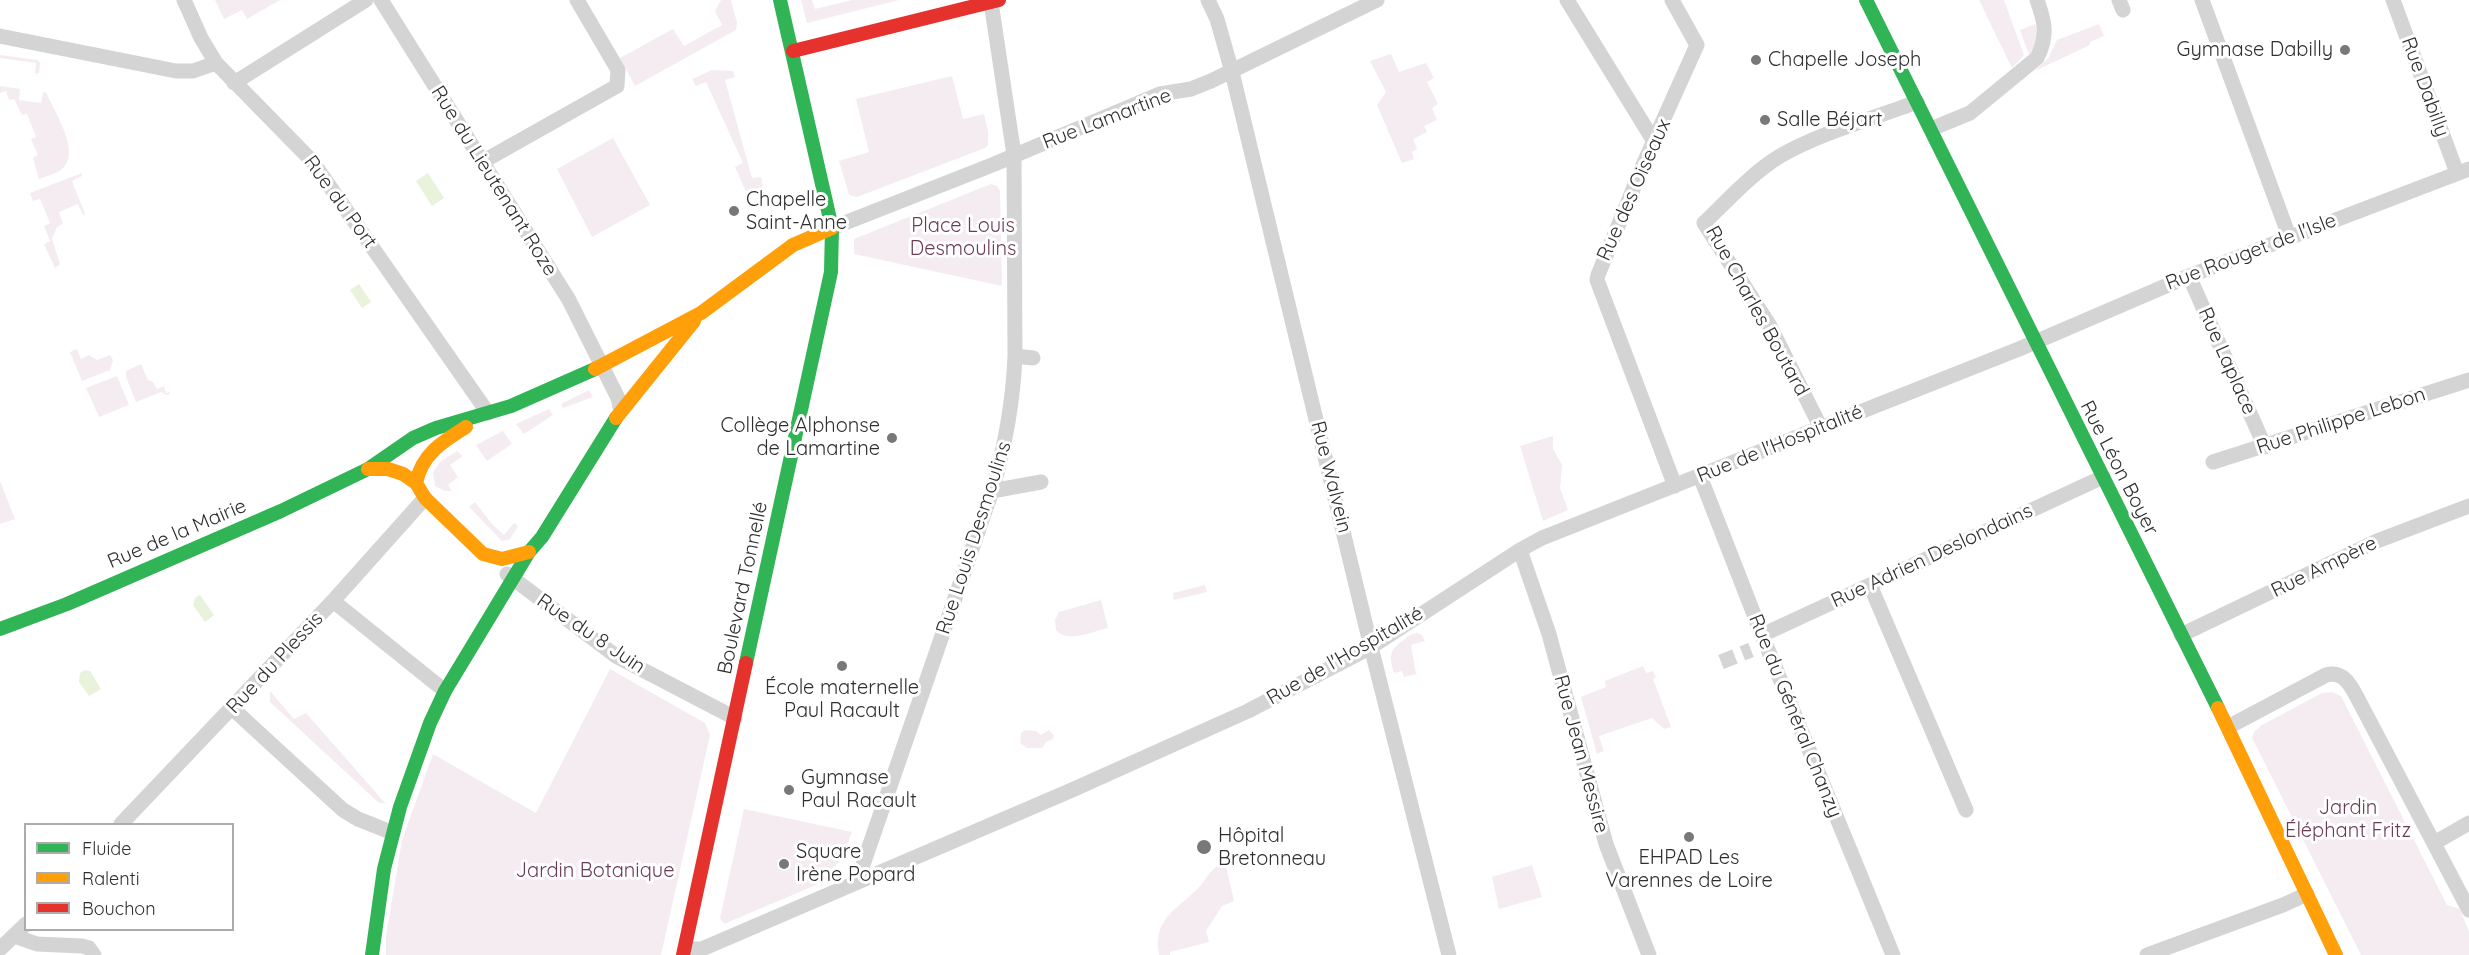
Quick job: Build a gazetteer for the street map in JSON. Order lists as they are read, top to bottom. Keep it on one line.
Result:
{"streets":{"street":["Rue Dabilly","Rue Lamartine","Rue du Lieutenant Roze","Rue des Oiseaux","Rue du Port","Rue Rouget de l'Isle","Rue Charles Boutard","Rue Laplace","Rue Philippe Lebon","Rue de l'Hospitalité","Rue Léon Boyer","Rue Walvein","Rue de la Mairie","Rue Louis Desmoulins","Rue Adrien Deslondains","Rue Ampère","Boulevard Tonnellé","Rue du 8 Juin","Rue du Plessis","Rue du Général Chanzy","Rue Jean Messire"]},"crossings":[["Rue Dabilly","Rue Rouget de l'Isle"],["Rue Lamartine","Rue Walvein"],["Rue Lamartine","Rue Louis Desmoulins"],["Rue Lamartine","Boulevard Tonnellé"],["Rue des Oiseaux","Rue de l'Hospitalité"],["Rue du Port","Rue de la Mairie"],["Rue Rouget de l'Isle","Rue Laplace"],["Rue Rouget de l'Isle","Rue de l'Hospitalité"],["Rue Rouget de l'Isle","Rue Léon Boyer"],["Rue Charles Boutard","Rue de l'Hospitalité"],["Rue Charles Boutard","Rue Léon Boyer"],["Rue Laplace","Rue Philippe Lebon"],["Rue de l'Hospitalité","Rue Léon Boyer"],["Rue de l'Hospitalité","Rue Walvein"],["Rue de l'Hospitalité","Rue Louis Desmoulins"],["Rue de l'Hospitalité","Boulevard Tonnellé"],["Rue de l'Hospitalité","Rue du Général Chanzy"],["Rue de l'Hospitalité","Rue Jean Messire"],["Rue Léon Boyer","Rue Adrien Deslondains"],["Rue Léon Boyer","Rue Ampère"],["Rue Adrien Deslondains","Rue du Général Chanzy"],["Boulevard Tonnellé","Rue du 8 Juin"]],"parks":["Place Louis Desmoulins","Jardin Éléphant Fritz","Jardin Botanique"],"places":["Gymnase Dabilly","Chapelle Joseph","Salle Béjart","Chapelle Saint-Anne","Collège Alphonse de Lamartine","École maternelle Paul Racault","Gymnase Paul Racault","EHPAD Les Varennes de Loire","Hôpital Bretonneau","Square Irène Popard"],"legend":["Fluide","Ralenti","Bouchon"]}
